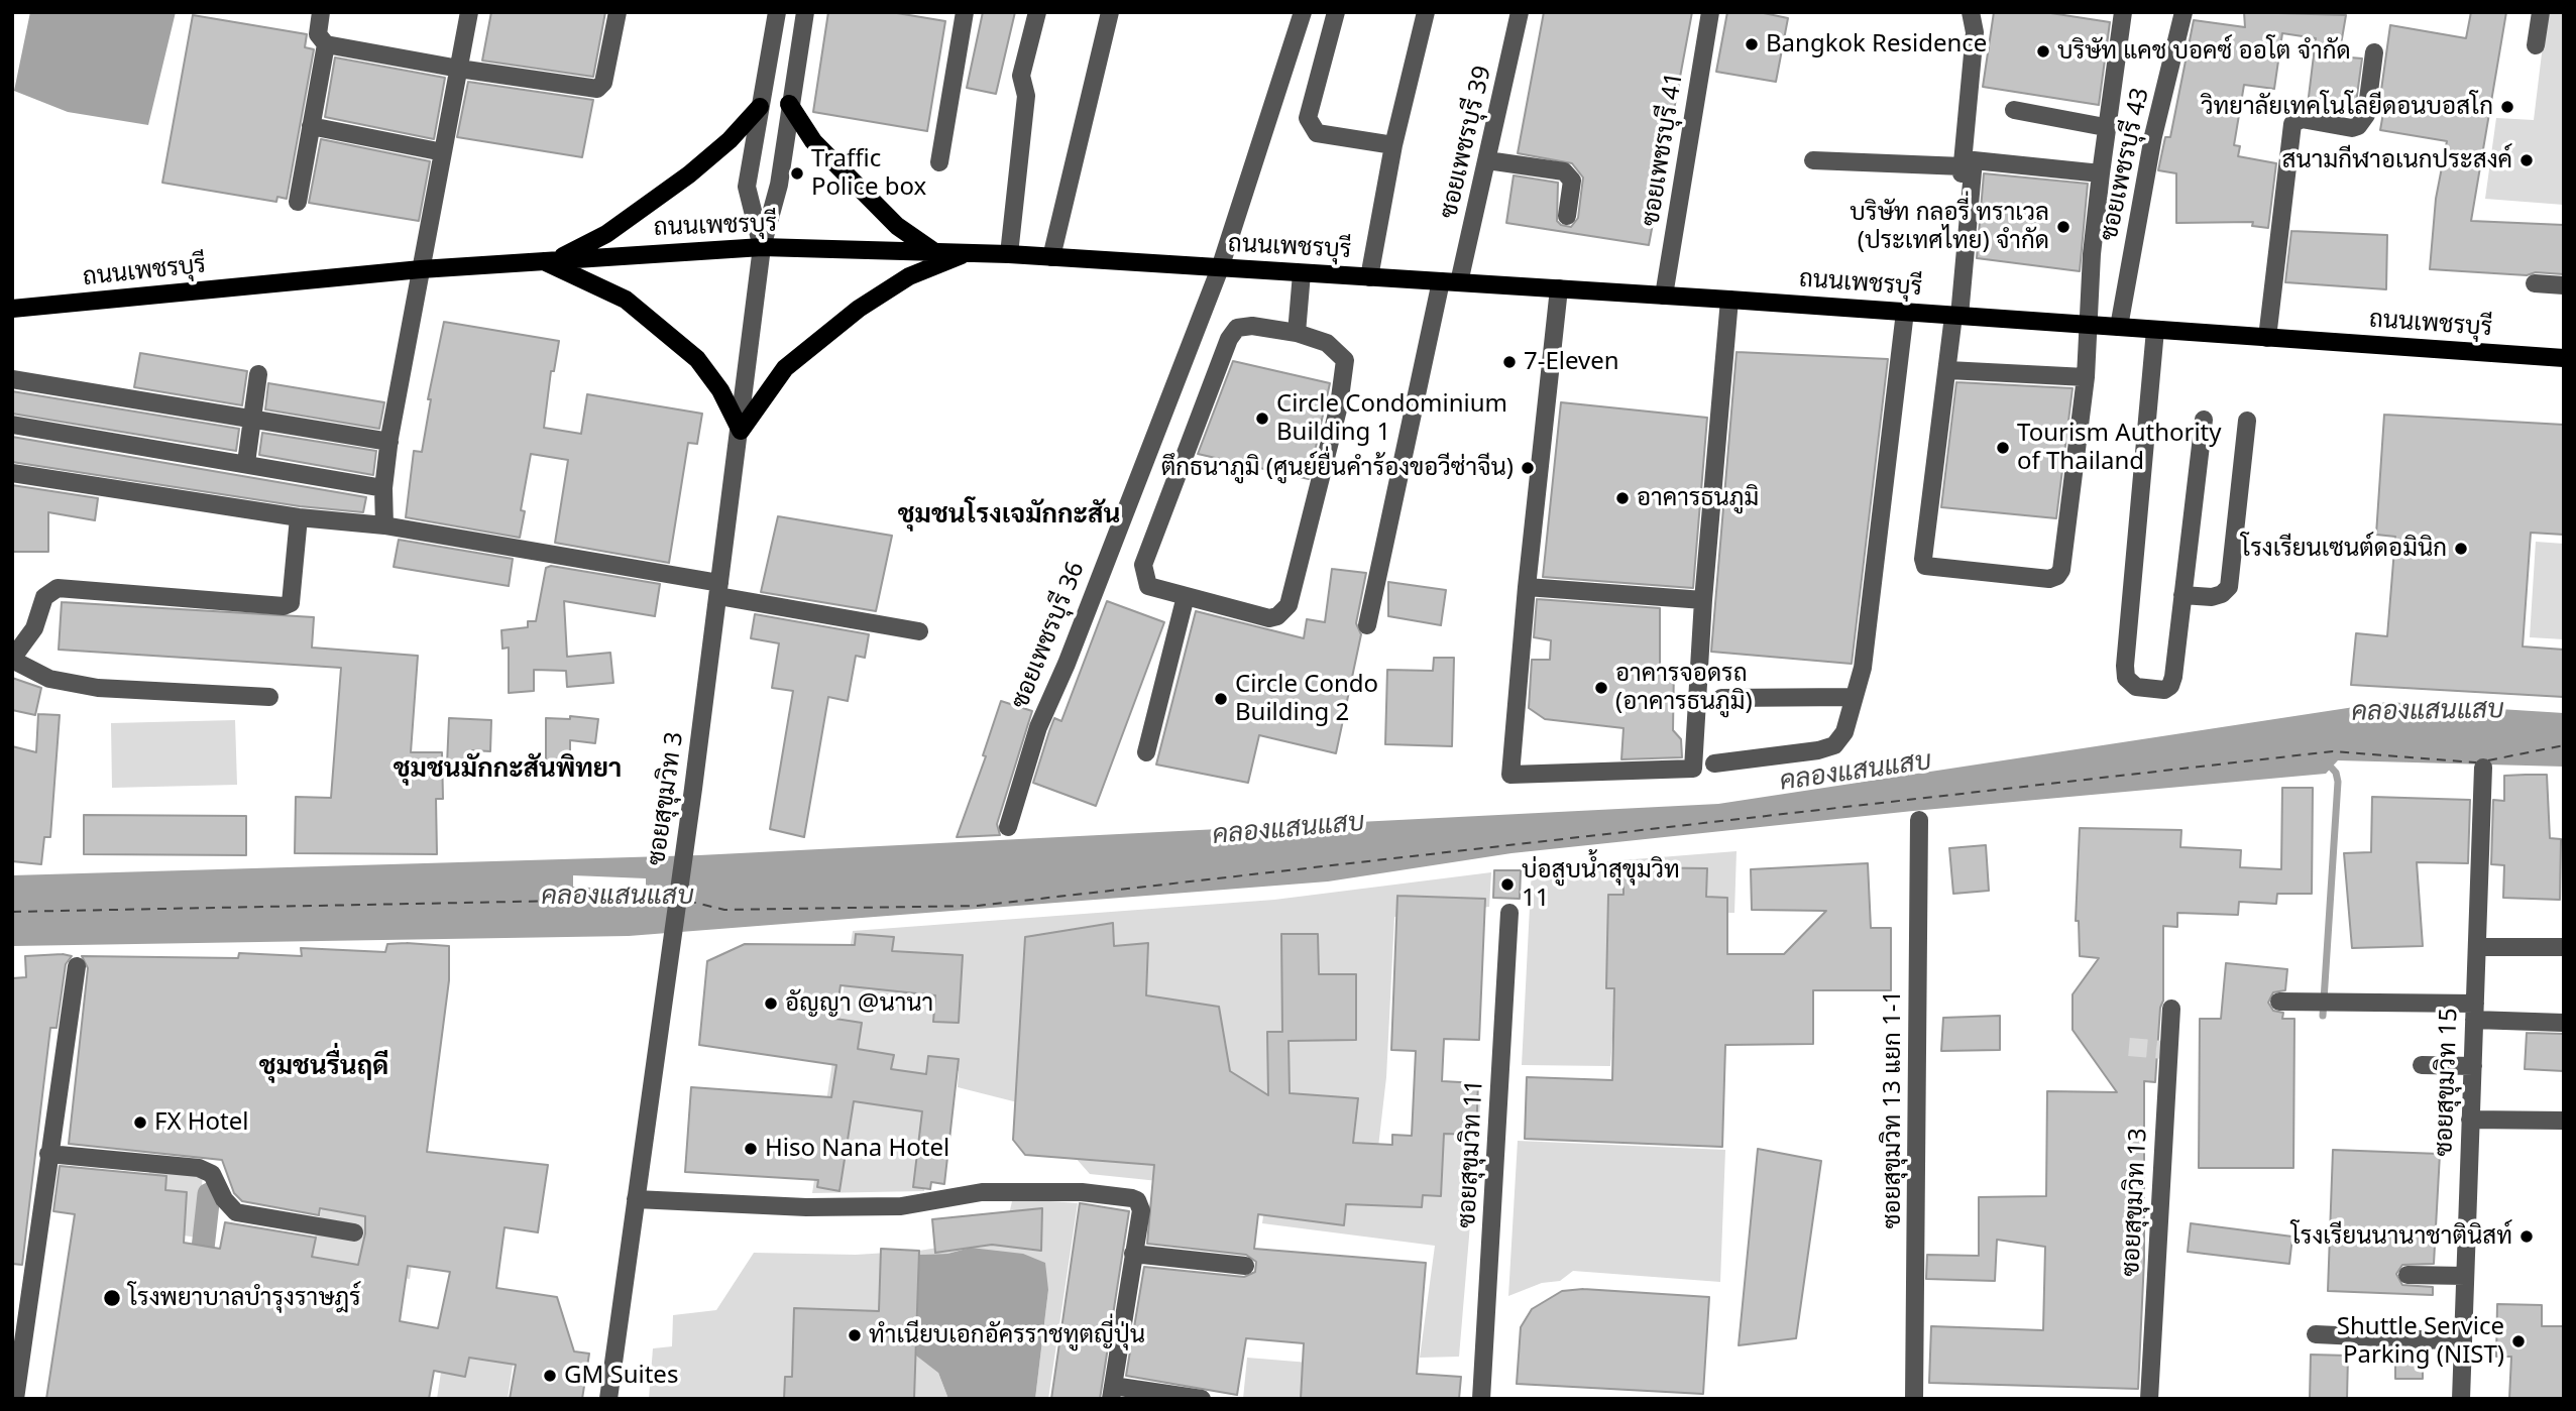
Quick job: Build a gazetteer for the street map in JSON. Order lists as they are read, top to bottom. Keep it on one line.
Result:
{"streets":{"main road":["ถนนเพชรบุรี"],"street":["ซอยเพชรบุรี 39","ซอยเพชรบุรี 41","ซอยเพชรบุรี 43","ซอยเพชรบุรี 36","ซอยสุขุมวิท 3","ซอยสุขุมวิท 15","ซอยสุขุมวิท 13 แยก 1-1","ซอยสุขุมวิท 11","ซอยสุขุมวิท 13"]},"crossings":[["ซอยเพชรบุรี 39","ถนนเพชรบุรี"],["ซอยเพชรบุรี 41","ถนนเพชรบุรี"],["ซอยเพชรบุรี 43","ถนนเพชรบุรี"],["ถนนเพชรบุรี","ซอยเพชรบุรี 36"],["ถนนเพชรบุรี","ซอยสุขุมวิท 3"]],"districts":["ชุมชนโรงเจมักกะสัน","ชุมชนมักกะสันพิทยา","ชุมชนรื่นฤดี"],"water":["คลองแสนแสบ"],"places":["Bangkok Residence","บริษัท แคช บอคซ์ ออโต จำกัด","วิทยาลัยเทคโนโลยีดอนบอสโก","สนามกีฬาอเนกประสงค์","Traffic Police box","บริษัท กลอรี่ ทราเวล (ประเทศไทย) จำกัด","7-Eleven","Circle Condominium Building 1","Tourism Authority of Thailand","ตึกธนาภูมิ (ศูนย์ยื่นคำร้องขอวีซ่าจีน)","อาคารธนภูมิ","โรงเรียนเซนต์ดอมินิก","อาคารจอดรถ (อาคารธนภูมิ)","Circle Condo Building 2","บ่อสูบน้ำสุขุมวิท 11","อัญญา @นานา","FX Hotel","Hiso Nana Hotel","โรงเรียนนานาชาตินิสท์","โรงพยาบาลบำรุงราษฎร์","ทำเนียบเอกอัครราชทูตญี่ปุ่น","Shuttle Service Parking (NIST)","GM Suites"]}
